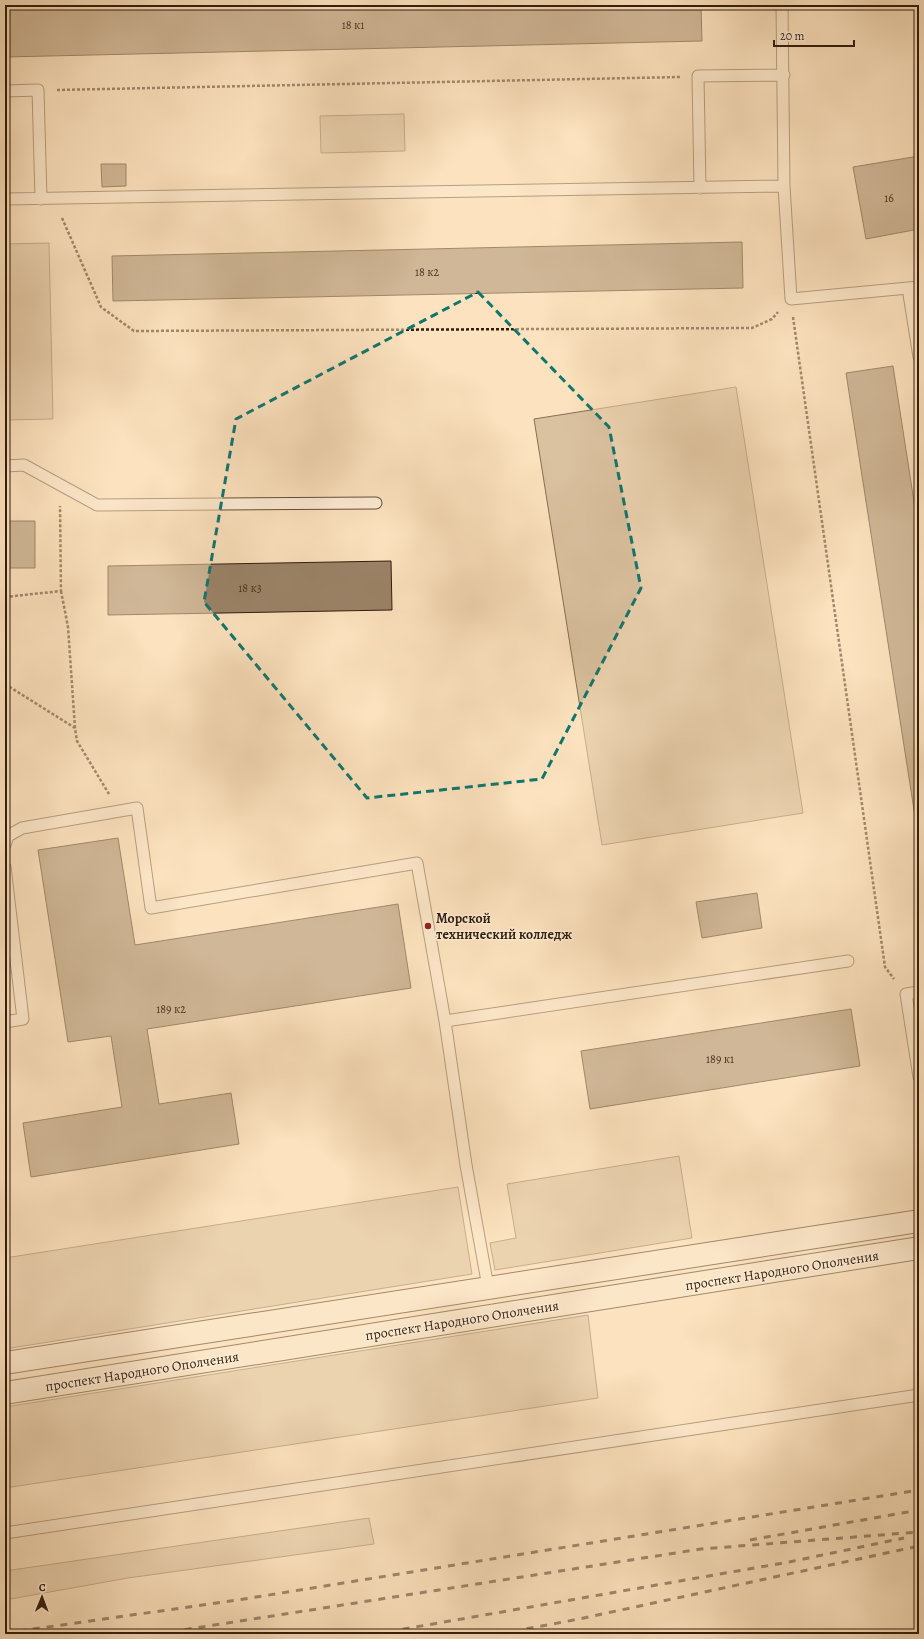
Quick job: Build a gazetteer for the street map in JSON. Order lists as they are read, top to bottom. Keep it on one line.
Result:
{"streets":{"main road":["проспект Народного Ополчения"]},"places":["Морской технический колледж"],"house_numbers":["18 к1","16","18 к2","18 к3","189 к2","189 к1"],"scale_bar":"20 m","north":"top"}
